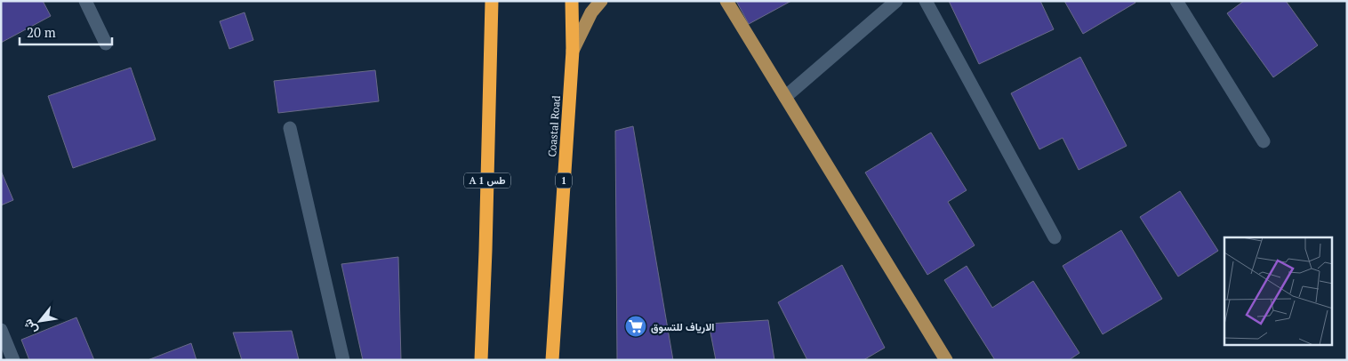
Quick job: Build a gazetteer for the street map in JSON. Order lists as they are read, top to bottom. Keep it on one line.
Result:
{"streets":{"highway":["Coastal Road","A 1 طس","1"]},"places":{"supermarket":["الارياف للتسوق"]},"scale_bar":"20 m","north":"bottom left"}
